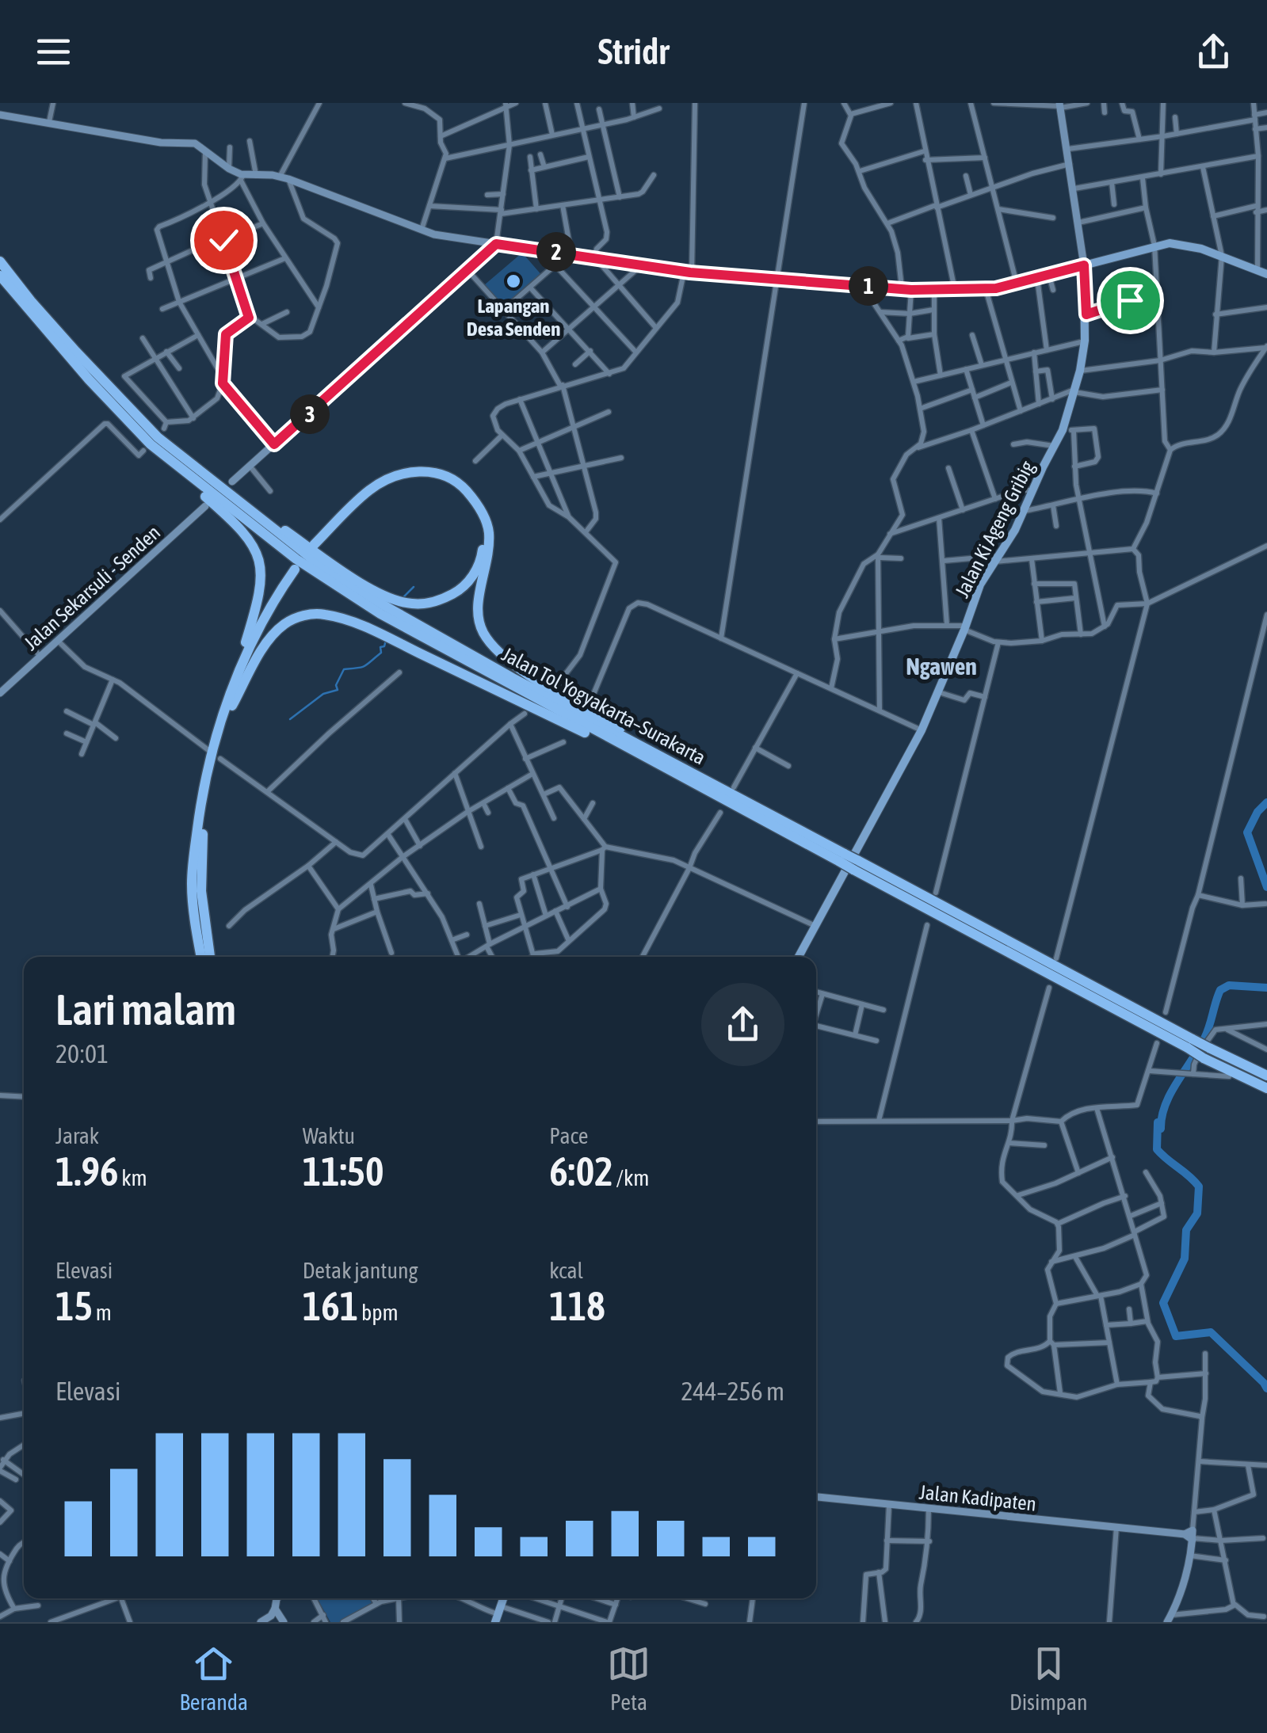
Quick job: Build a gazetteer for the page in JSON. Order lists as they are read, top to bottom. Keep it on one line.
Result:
{"streets":{"highway":["Jalan Tol Yogyakarta–Surakarta"],"main road":["Jalan Ki Ageng Gribig"],"street":["Jalan Sekarsuli - Senden","Jalan Kadipaten"]},"districts":["Ngawen"],"places":["Lapangan Desa Senden"],"page":{"header":"Stridr","pins":["2","1","3"],"heading":["Lari malam","20:01"],"stats":[["Jarak","1.96 km"],["Waktu","11:50"],["Pace","6:02 /km"],["Elevasi","15 m"],["Detak jantung","161 bpm"],["kcal","118"]],"chart":["Elevasi","244–256 m"],"tabs":["Beranda","Peta","Disimpan"]}}
